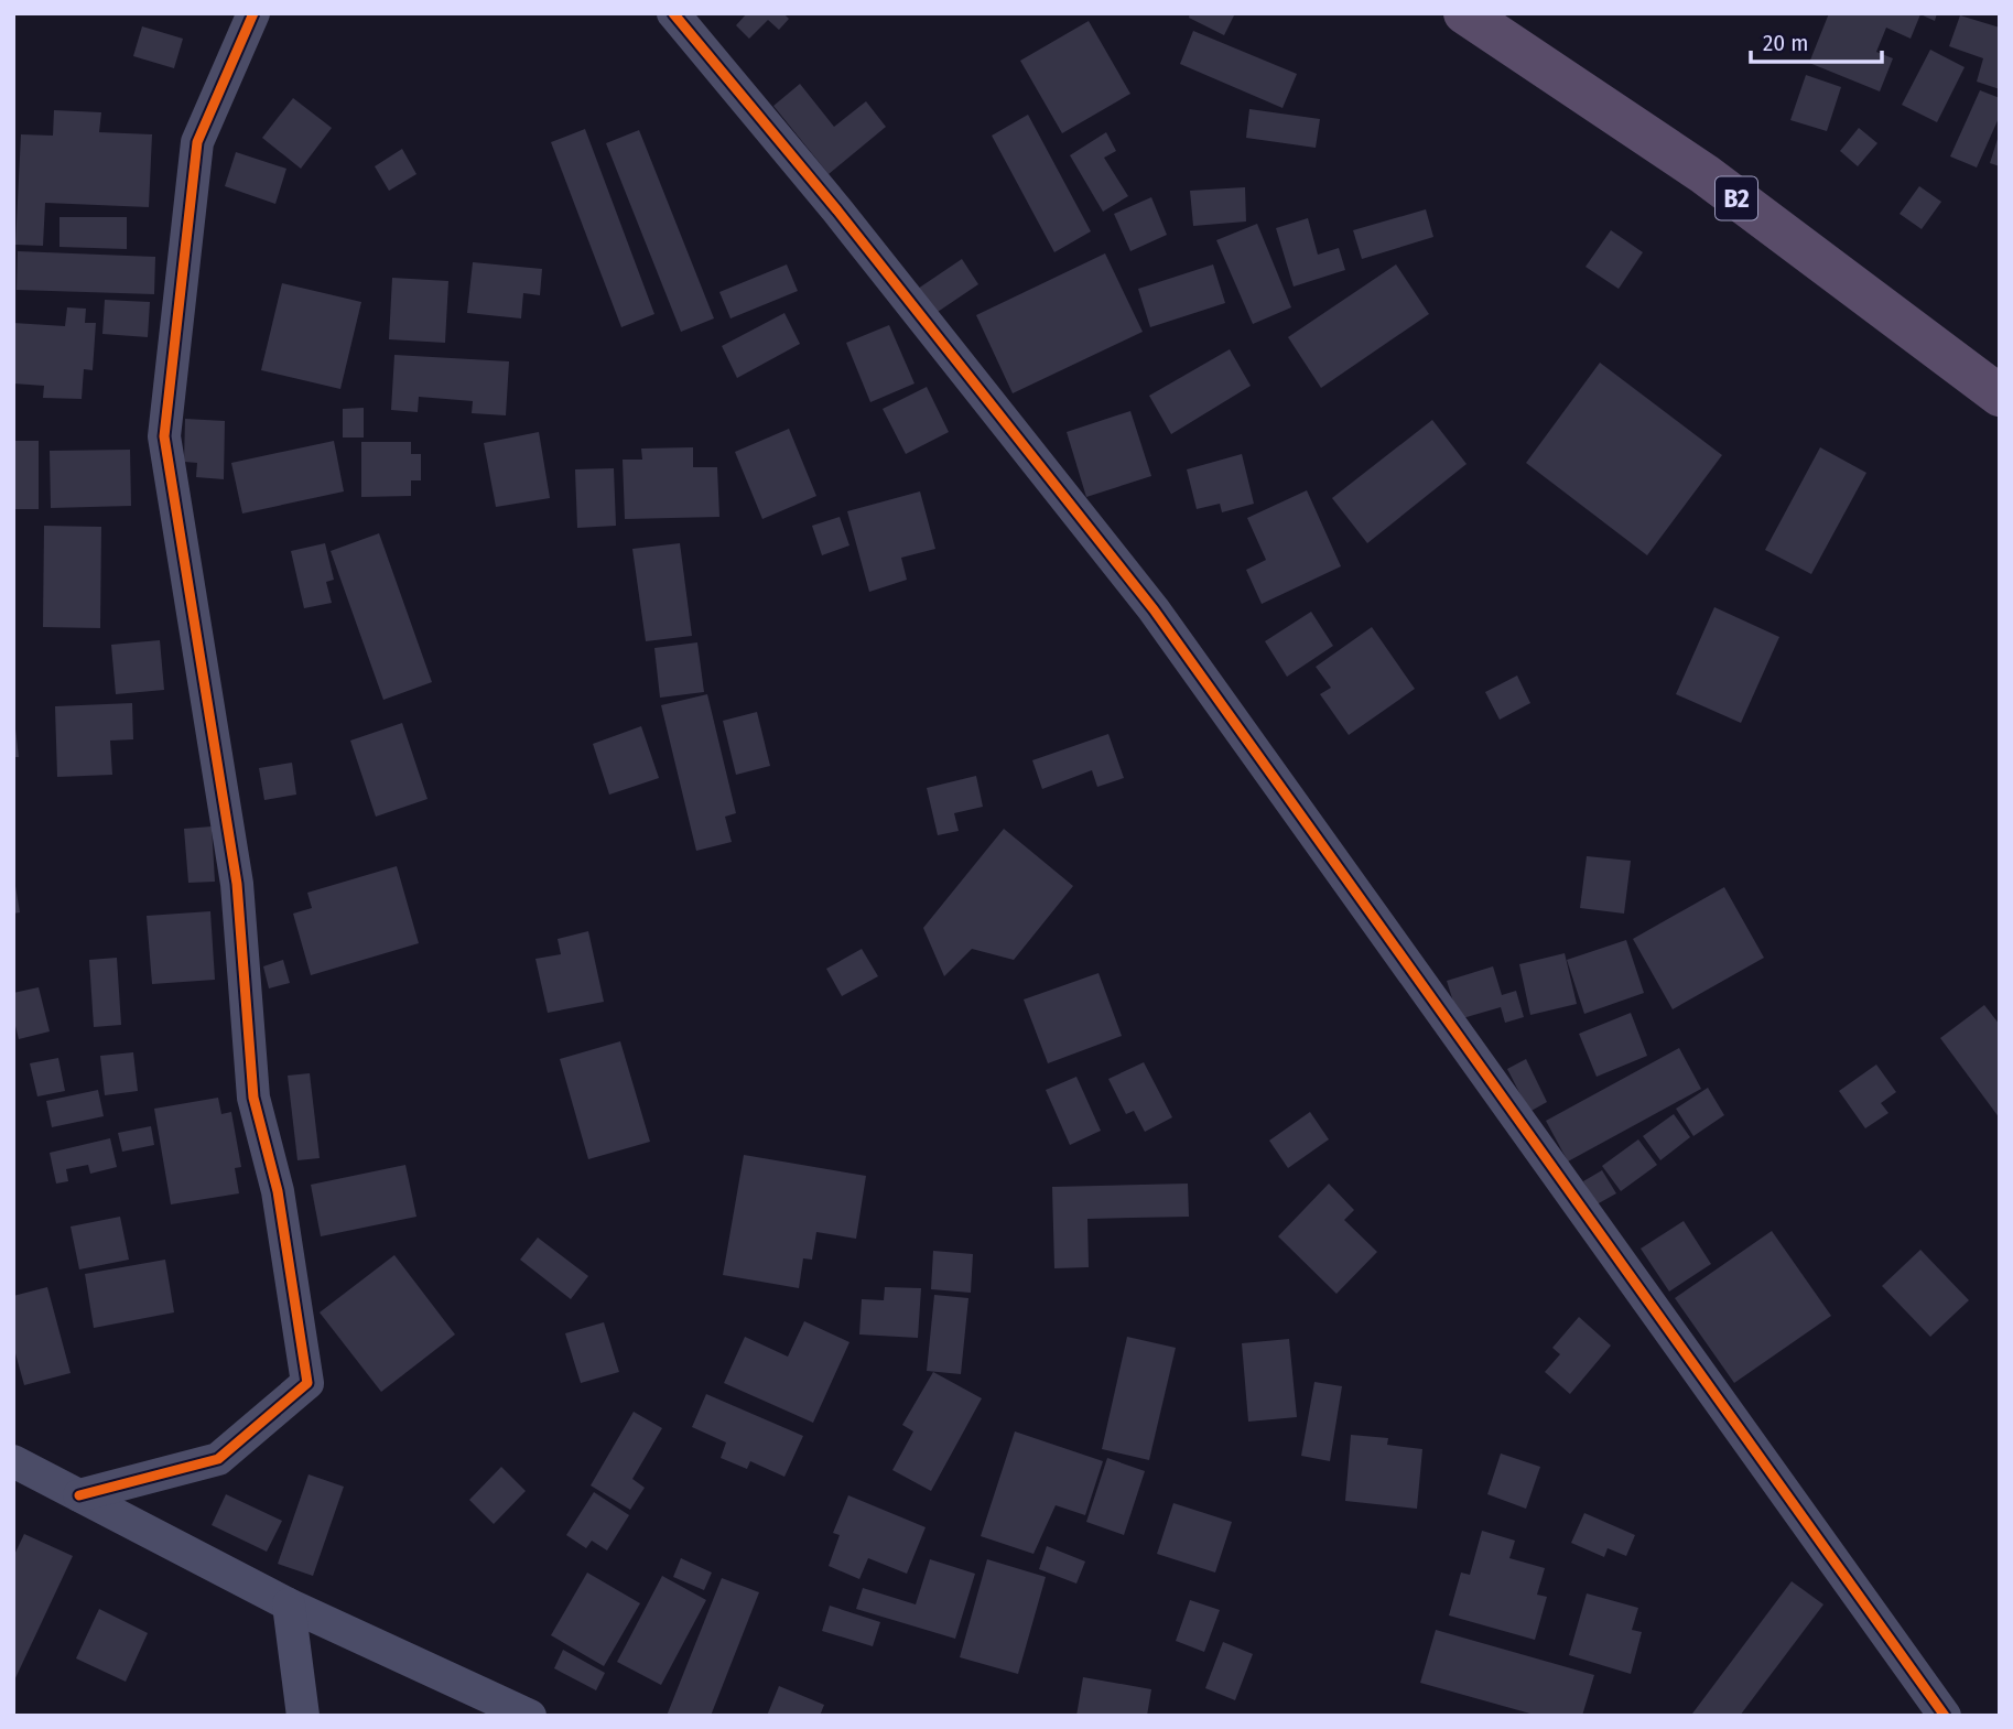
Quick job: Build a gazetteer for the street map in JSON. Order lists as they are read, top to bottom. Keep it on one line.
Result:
{"streets":{"highway":["B2"]},"scale_bar":"20 m"}
